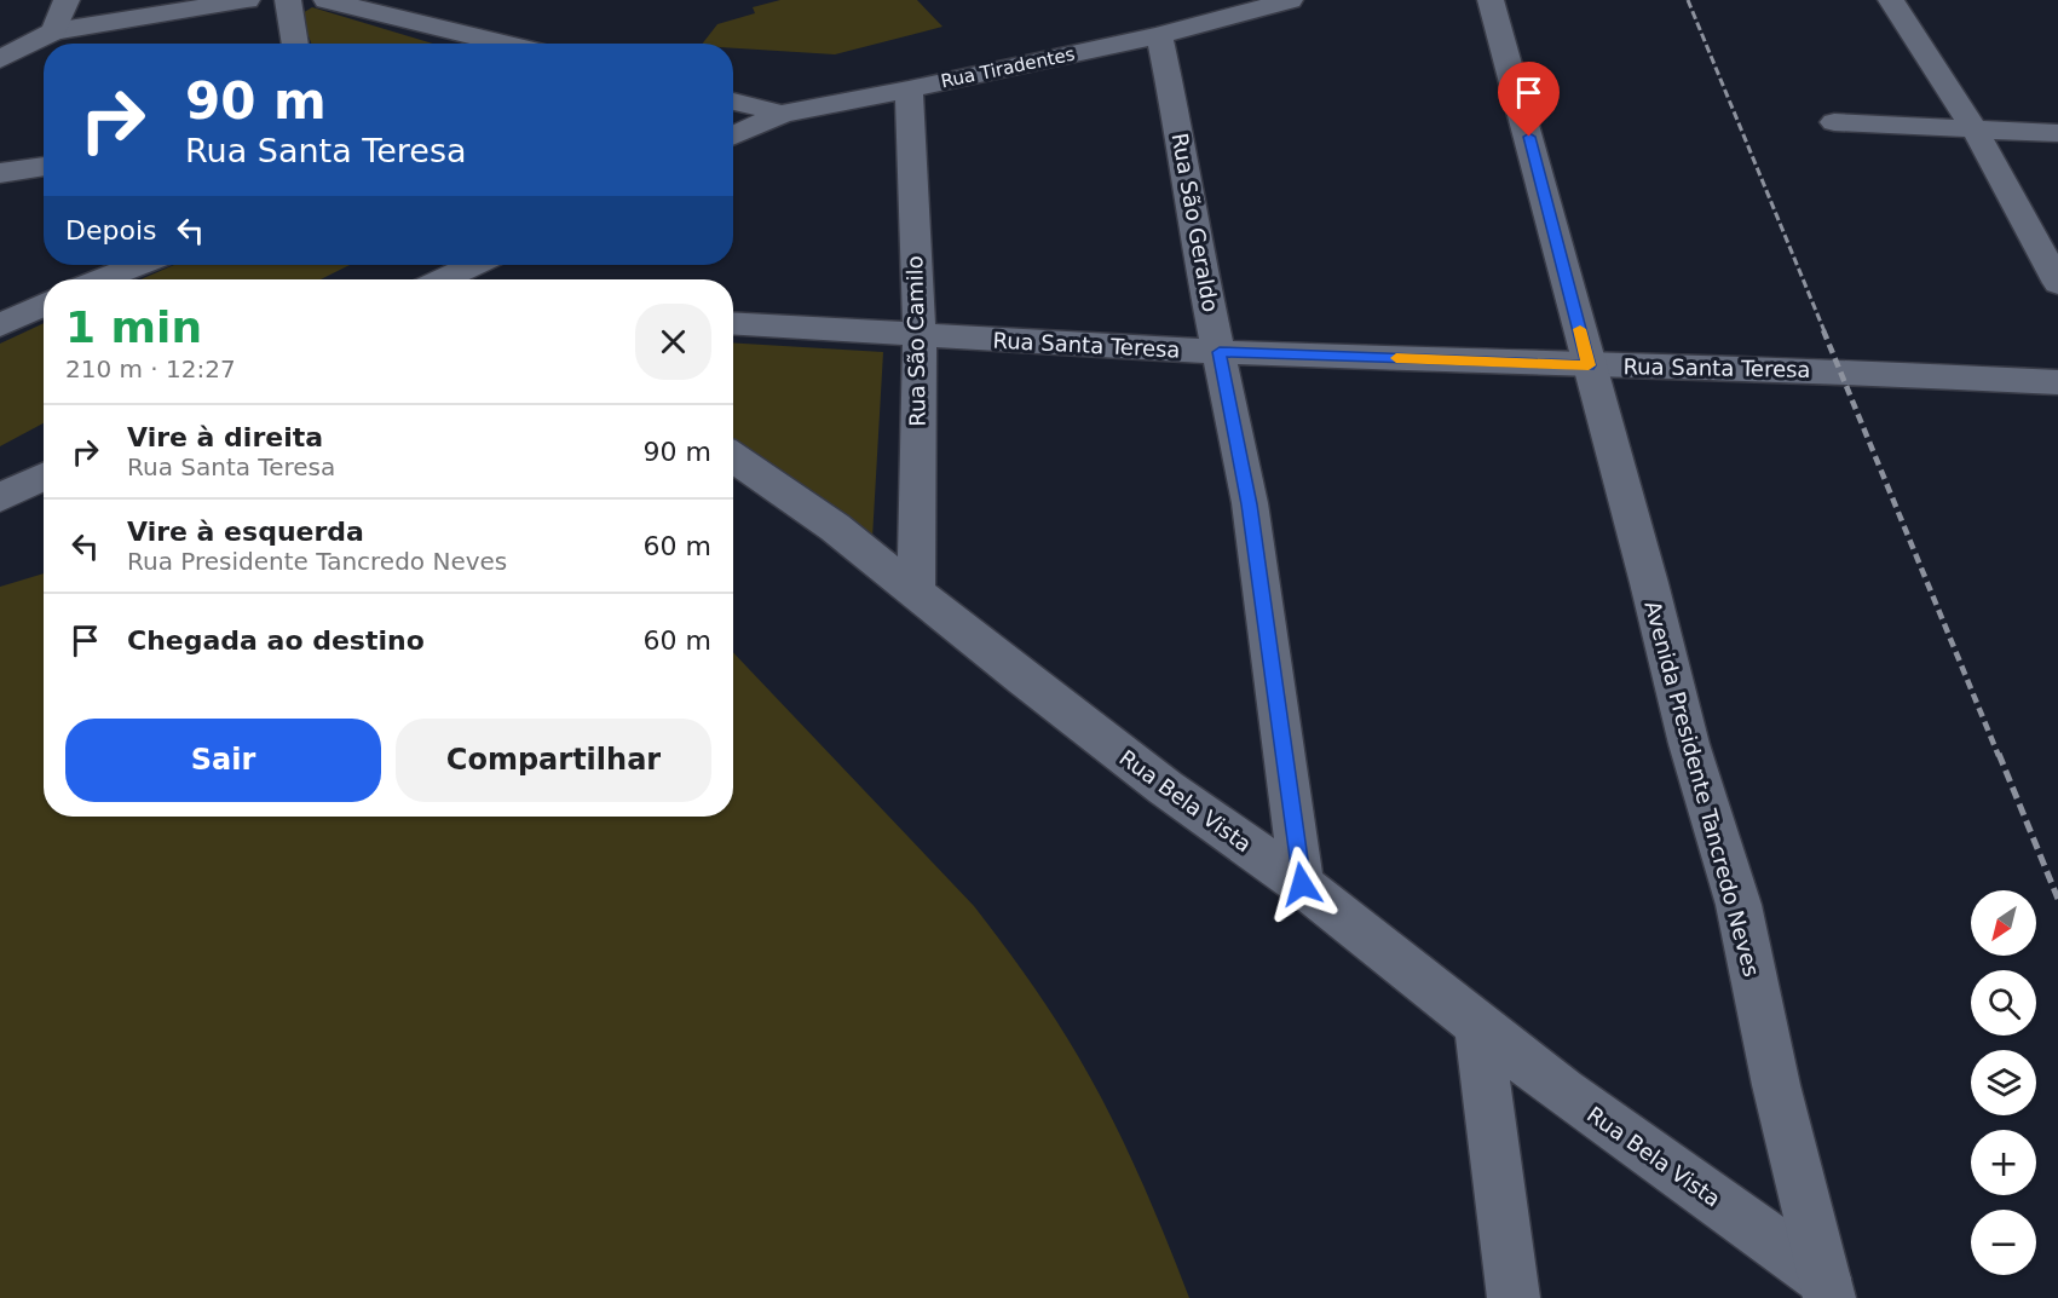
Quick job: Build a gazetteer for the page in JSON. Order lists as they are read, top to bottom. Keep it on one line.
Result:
{"streets":{"street":["Rua Tiradentes","Rua São Geraldo","Rua São Camilo","Rua Santa Teresa","Avenida Presidente Tancredo Neves","Rua Bela Vista"]},"crossings":[["Rua Tiradentes","Rua São Geraldo"],["Rua Tiradentes","Rua São Camilo"],["Rua São Geraldo","Rua Santa Teresa"],["Rua São Geraldo","Rua Bela Vista"],["Rua São Camilo","Rua Santa Teresa"],["Rua São Camilo","Rua Bela Vista"],["Rua Santa Teresa","Avenida Presidente Tancredo Neves"],["Avenida Presidente Tancredo Neves","Rua Bela Vista"]],"north":"bottom left","page":{"turn":["90 m","Rua Santa Teresa"],"then":"Depois","heading":["1 min","210 m · 12:27"],"list":[{"name":"Vire à direita","note":"Rua Santa Teresa","value":"90 m"},{"name":"Vire à esquerda","note":"Rua Presidente Tancredo Neves","value":"60 m"},{"name":"Chegada ao destino","value":"60 m"}],"buttons":["Sair","Compartilhar"],"map_buttons":["+","−"]}}
